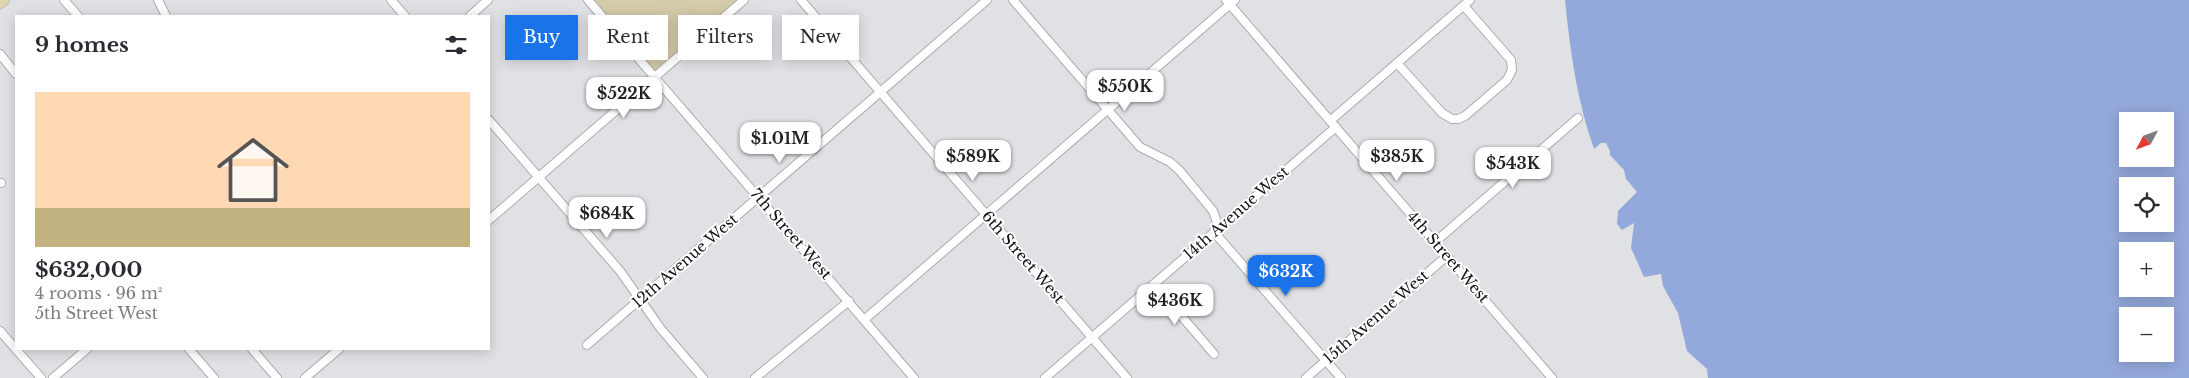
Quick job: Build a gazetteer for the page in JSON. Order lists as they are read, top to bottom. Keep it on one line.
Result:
{"streets":{"street":["14th Avenue West","7th Street West","6th Street West","4th Street West","12th Avenue West","15th Avenue West"]},"crossings":[["14th Avenue West","6th Street West"],["14th Avenue West","4th Street West"],["7th Street West","12th Avenue West"],["6th Street West","12th Avenue West"],["4th Street West","15th Avenue West"]],"north":"bottom left","page":{"chip":["Buy","Rent","Filters","New"],"heading":"9 homes","price":["$550K","$522K","$1.01M","$589K","$385K","$543K","$684K","$632K","$436K"],"list":[{"name":"$632,000","note":"4 rooms · 96 m² · 5th Street West"}],"map_buttons":["+","−"]}}
